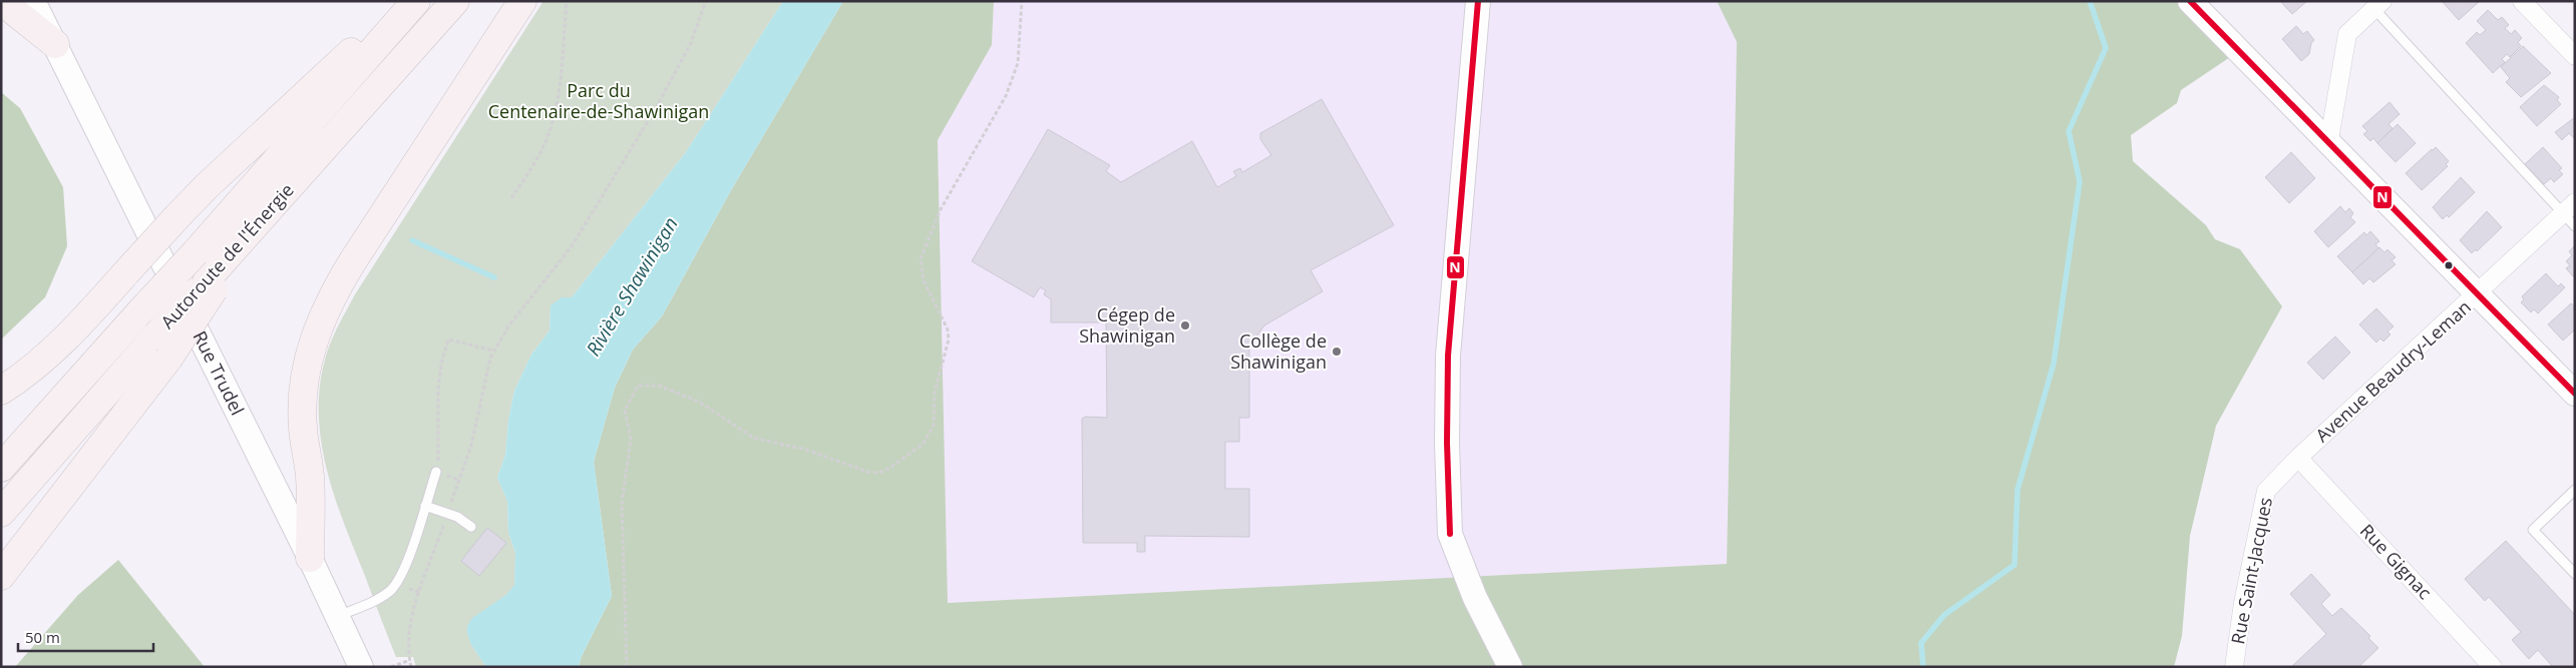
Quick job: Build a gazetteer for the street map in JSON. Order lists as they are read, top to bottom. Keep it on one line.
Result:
{"streets":{"highway":["Autoroute de l'Énergie"],"street":["Avenue Beaudry-Leman","Rue Trudel","Rue Gignac","Rue Saint-Jacques"]},"crossings":[["Avenue Beaudry-Leman","Rue Gignac"],["Avenue Beaudry-Leman","Rue Saint-Jacques"],["Rue Gignac","Rue Saint-Jacques"]],"water":["Rivière Shawinigan"],"parks":["Parc du Centenaire-de-Shawinigan"],"places":["Cégep de Shawinigan","Collège de Shawinigan"],"lines":["transit line N"],"scale_bar":"50 m"}
